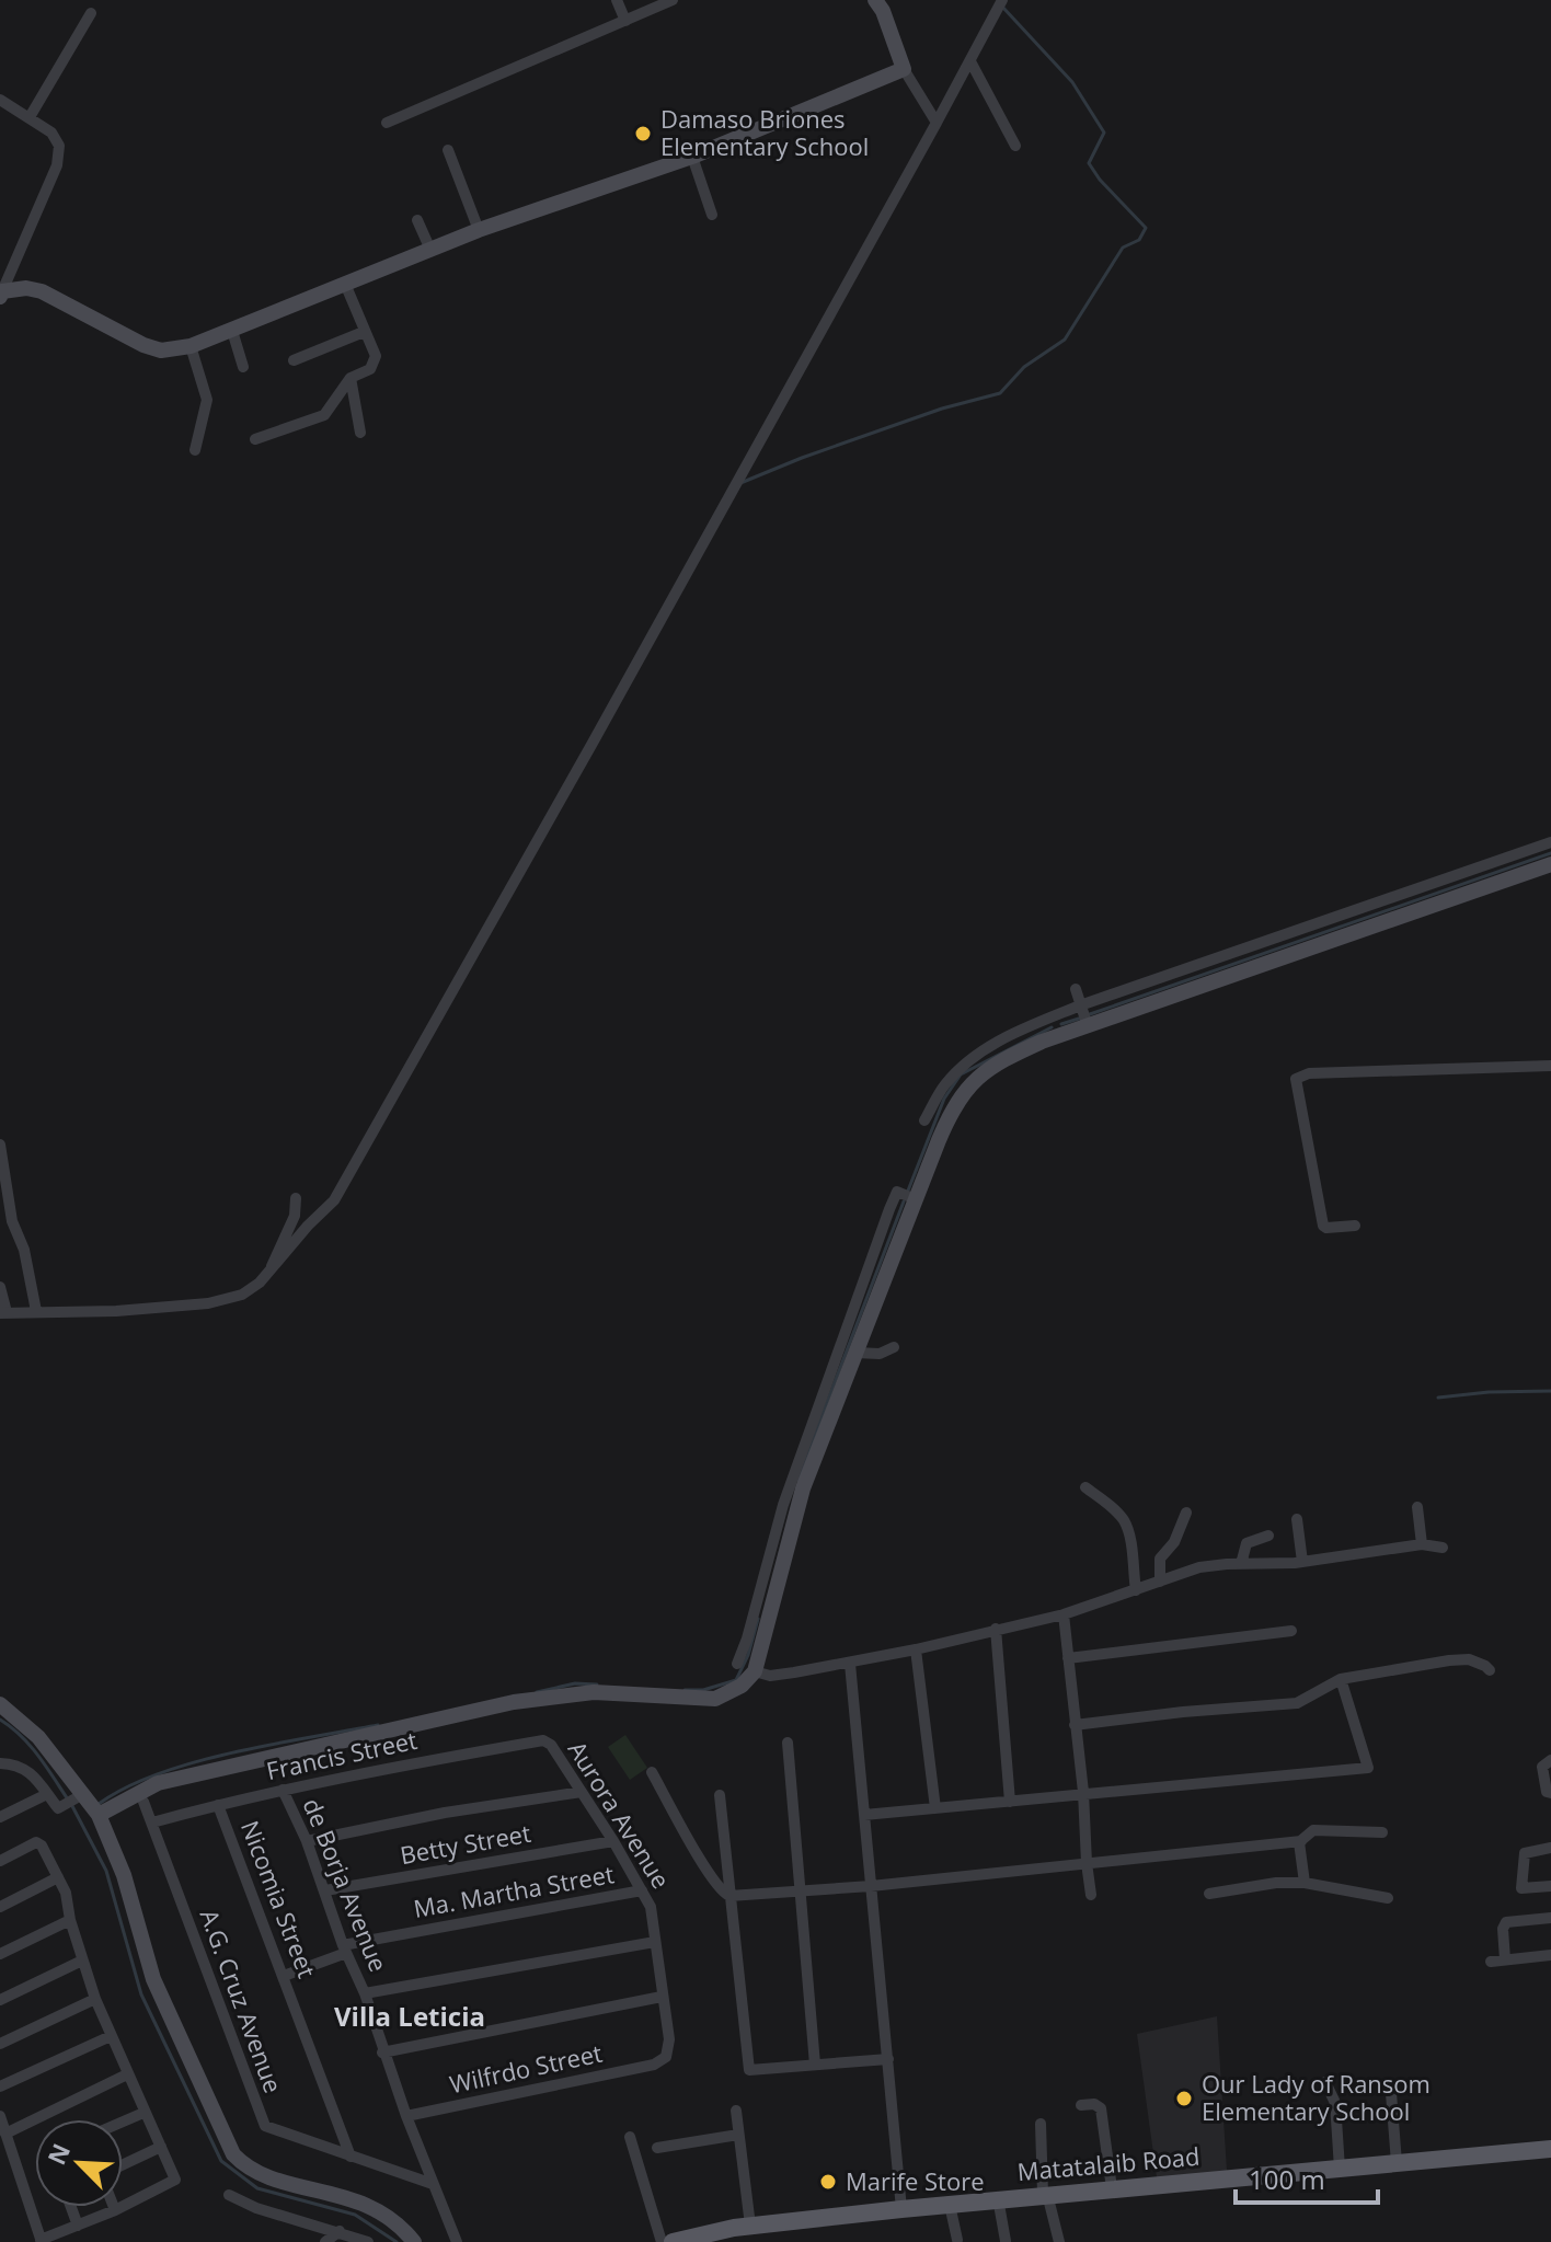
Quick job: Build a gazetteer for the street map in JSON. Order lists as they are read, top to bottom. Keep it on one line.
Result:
{"streets":{"main road":["Matatalaib Road"],"street":["Francis Street","Aurora Avenue","Betty Street","de Borja Avenue","Ma. Martha Street","Nicomia Street","A.G. Cruz Avenue","Wilfrdo Street"]},"crossings":[["Francis Street","Aurora Avenue"],["Francis Street","de Borja Avenue"],["Francis Street","Nicomia Street"],["Francis Street","A.G. Cruz Avenue"],["Aurora Avenue","Betty Street"],["Aurora Avenue","Ma. Martha Street"],["Aurora Avenue","Wilfrdo Street"],["Betty Street","de Borja Avenue"],["de Borja Avenue","Ma. Martha Street"],["de Borja Avenue","A.G. Cruz Avenue"],["de Borja Avenue","Wilfrdo Street"],["Ma. Martha Street","Nicomia Street"],["Nicomia Street","A.G. Cruz Avenue"]],"districts":["Villa Leticia"],"places":["Damaso Briones Elementary School","Our Lady of Ransom Elementary School","Marife Store"],"scale_bar":"100 m","north":"top left"}
